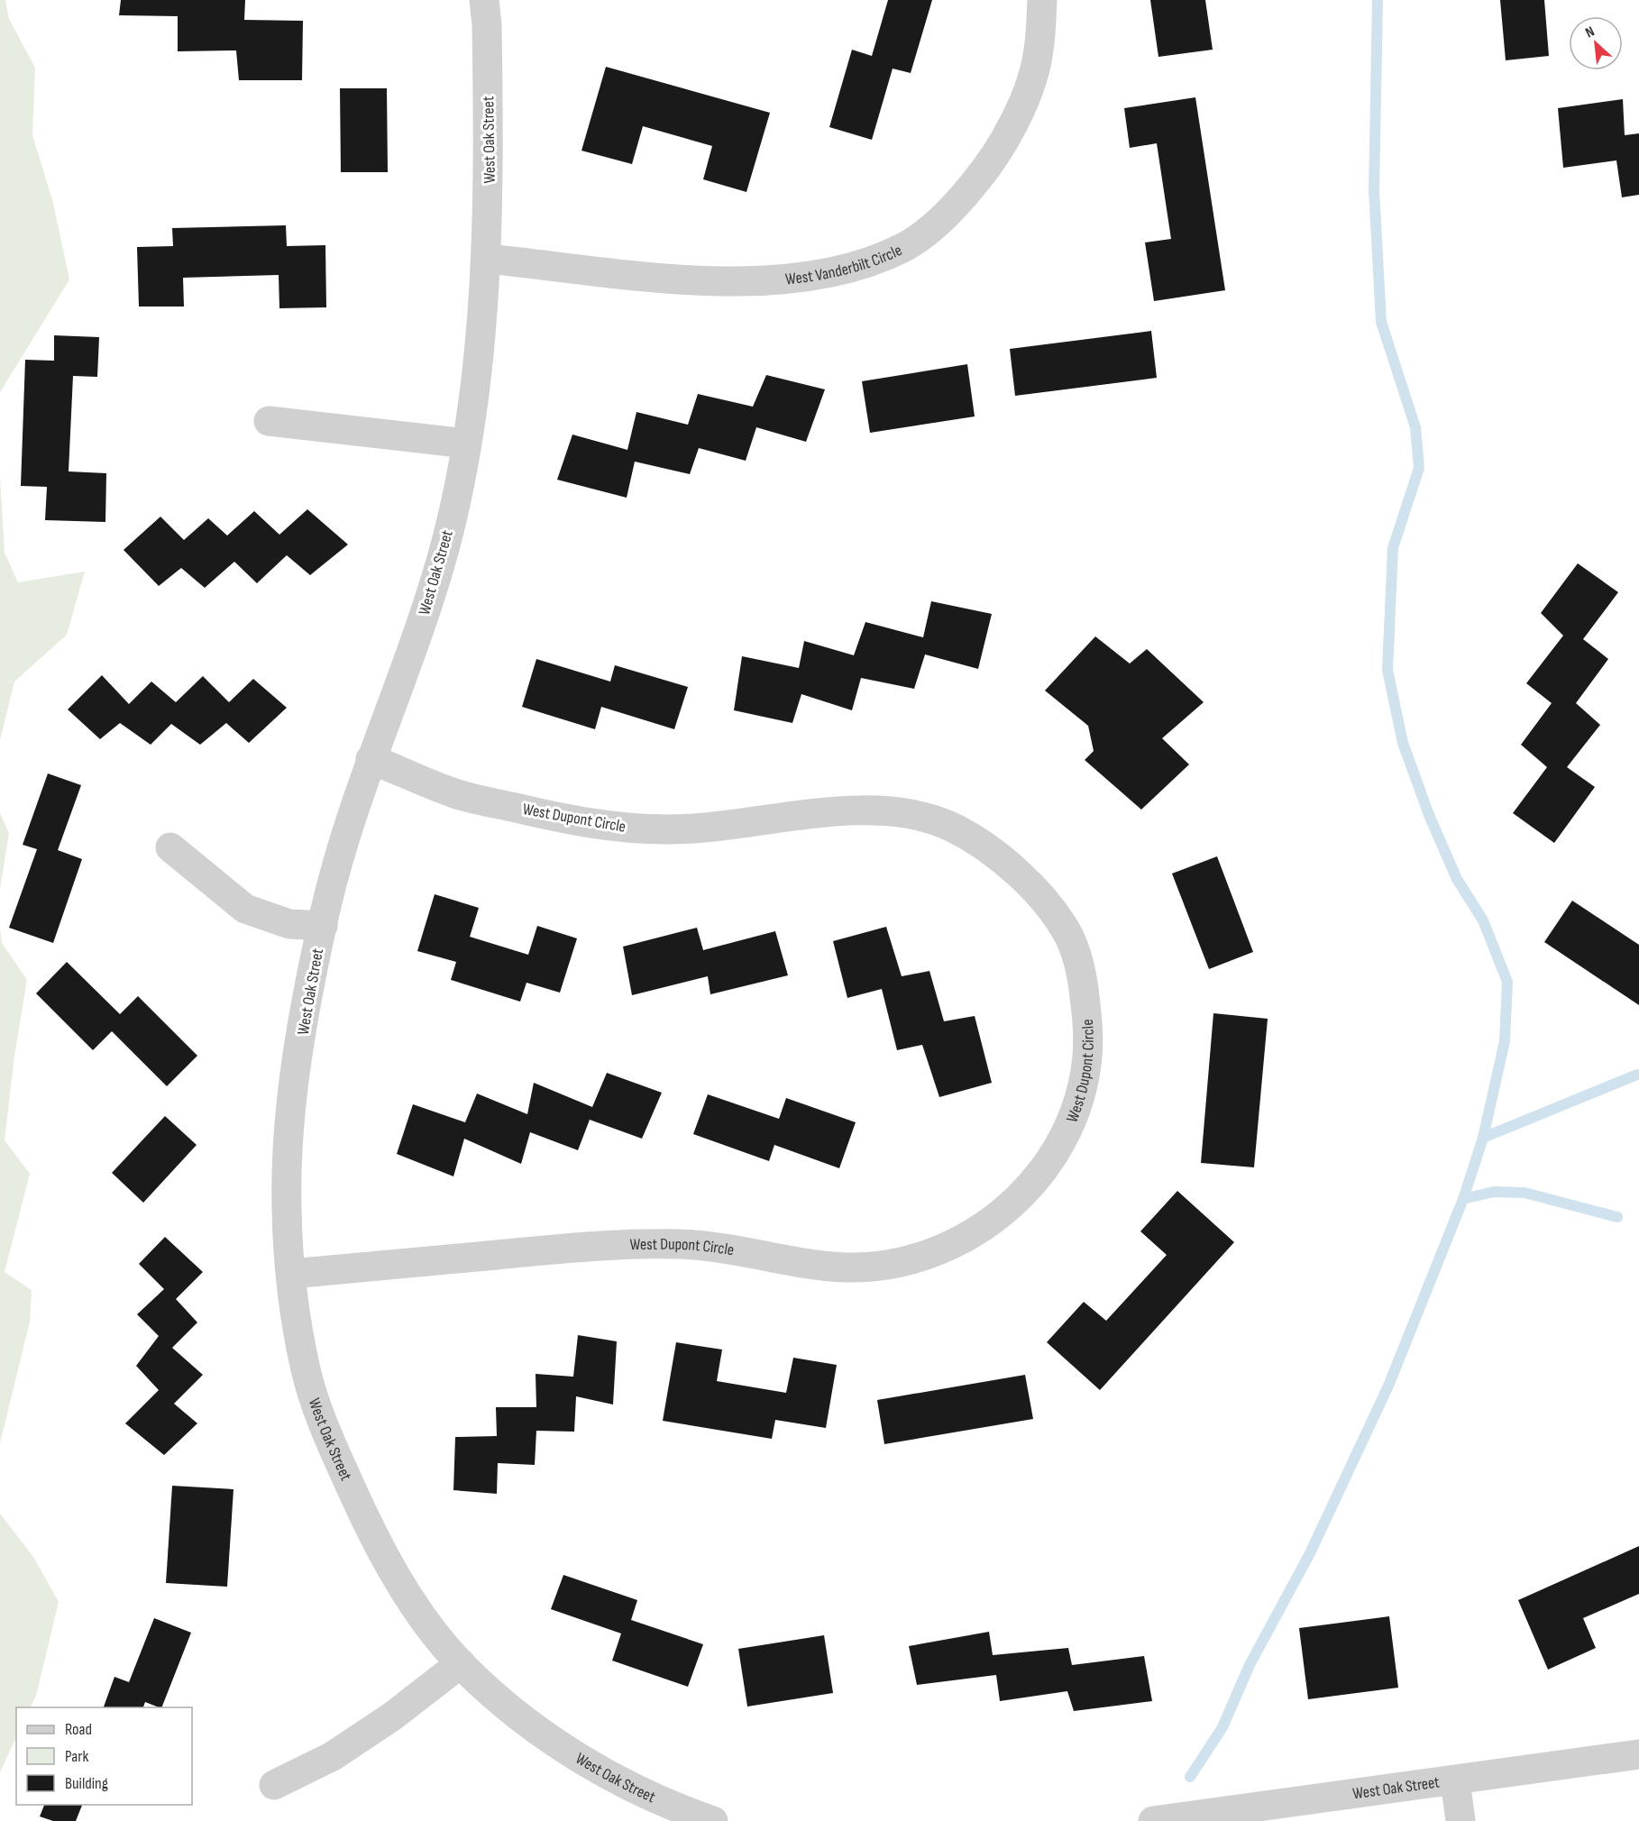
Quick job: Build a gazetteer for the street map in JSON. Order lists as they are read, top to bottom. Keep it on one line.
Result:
{"streets":{"street":["West Oak Street","West Vanderbilt Circle","West Dupont Circle"]},"crossings":[["West Oak Street","West Vanderbilt Circle"],["West Oak Street","West Dupont Circle"]],"legend":["Road","Park","Building"],"north":"top left"}
